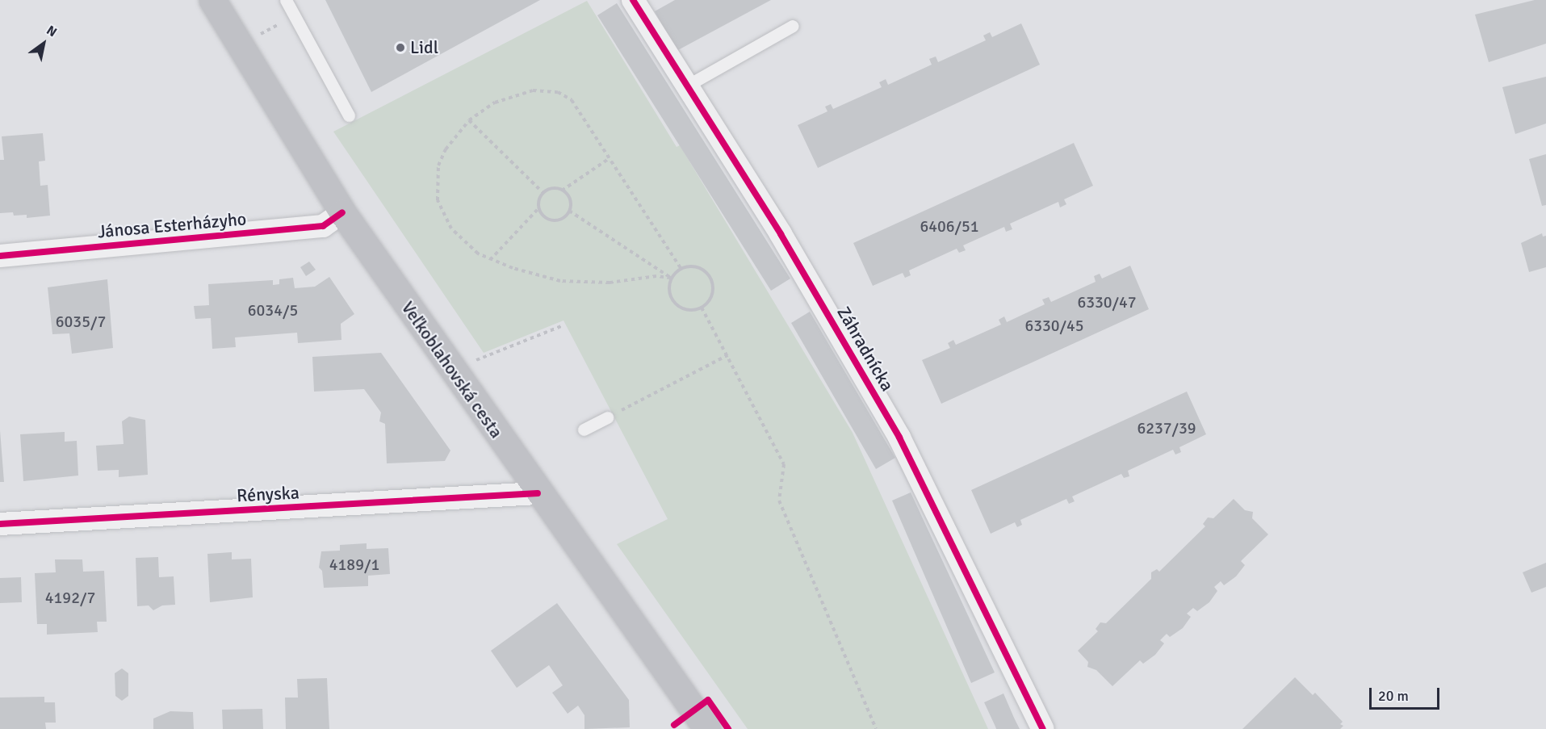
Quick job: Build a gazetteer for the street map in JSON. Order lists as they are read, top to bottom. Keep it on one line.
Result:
{"streets":{"main road":["Veľkoblahovská cesta"],"street":["Jánosa Esterházyho","Záhradnícka","Rényska"]},"crossings":[["Jánosa Esterházyho","Veľkoblahovská cesta"],["Veľkoblahovská cesta","Rényska"]],"places":["Lidl"],"house_numbers":["6406/51","6330/47","6034/5","6035/7","6330/45","6237/39","4189/1","4192/7"],"scale_bar":"20 m","north":"top right"}
